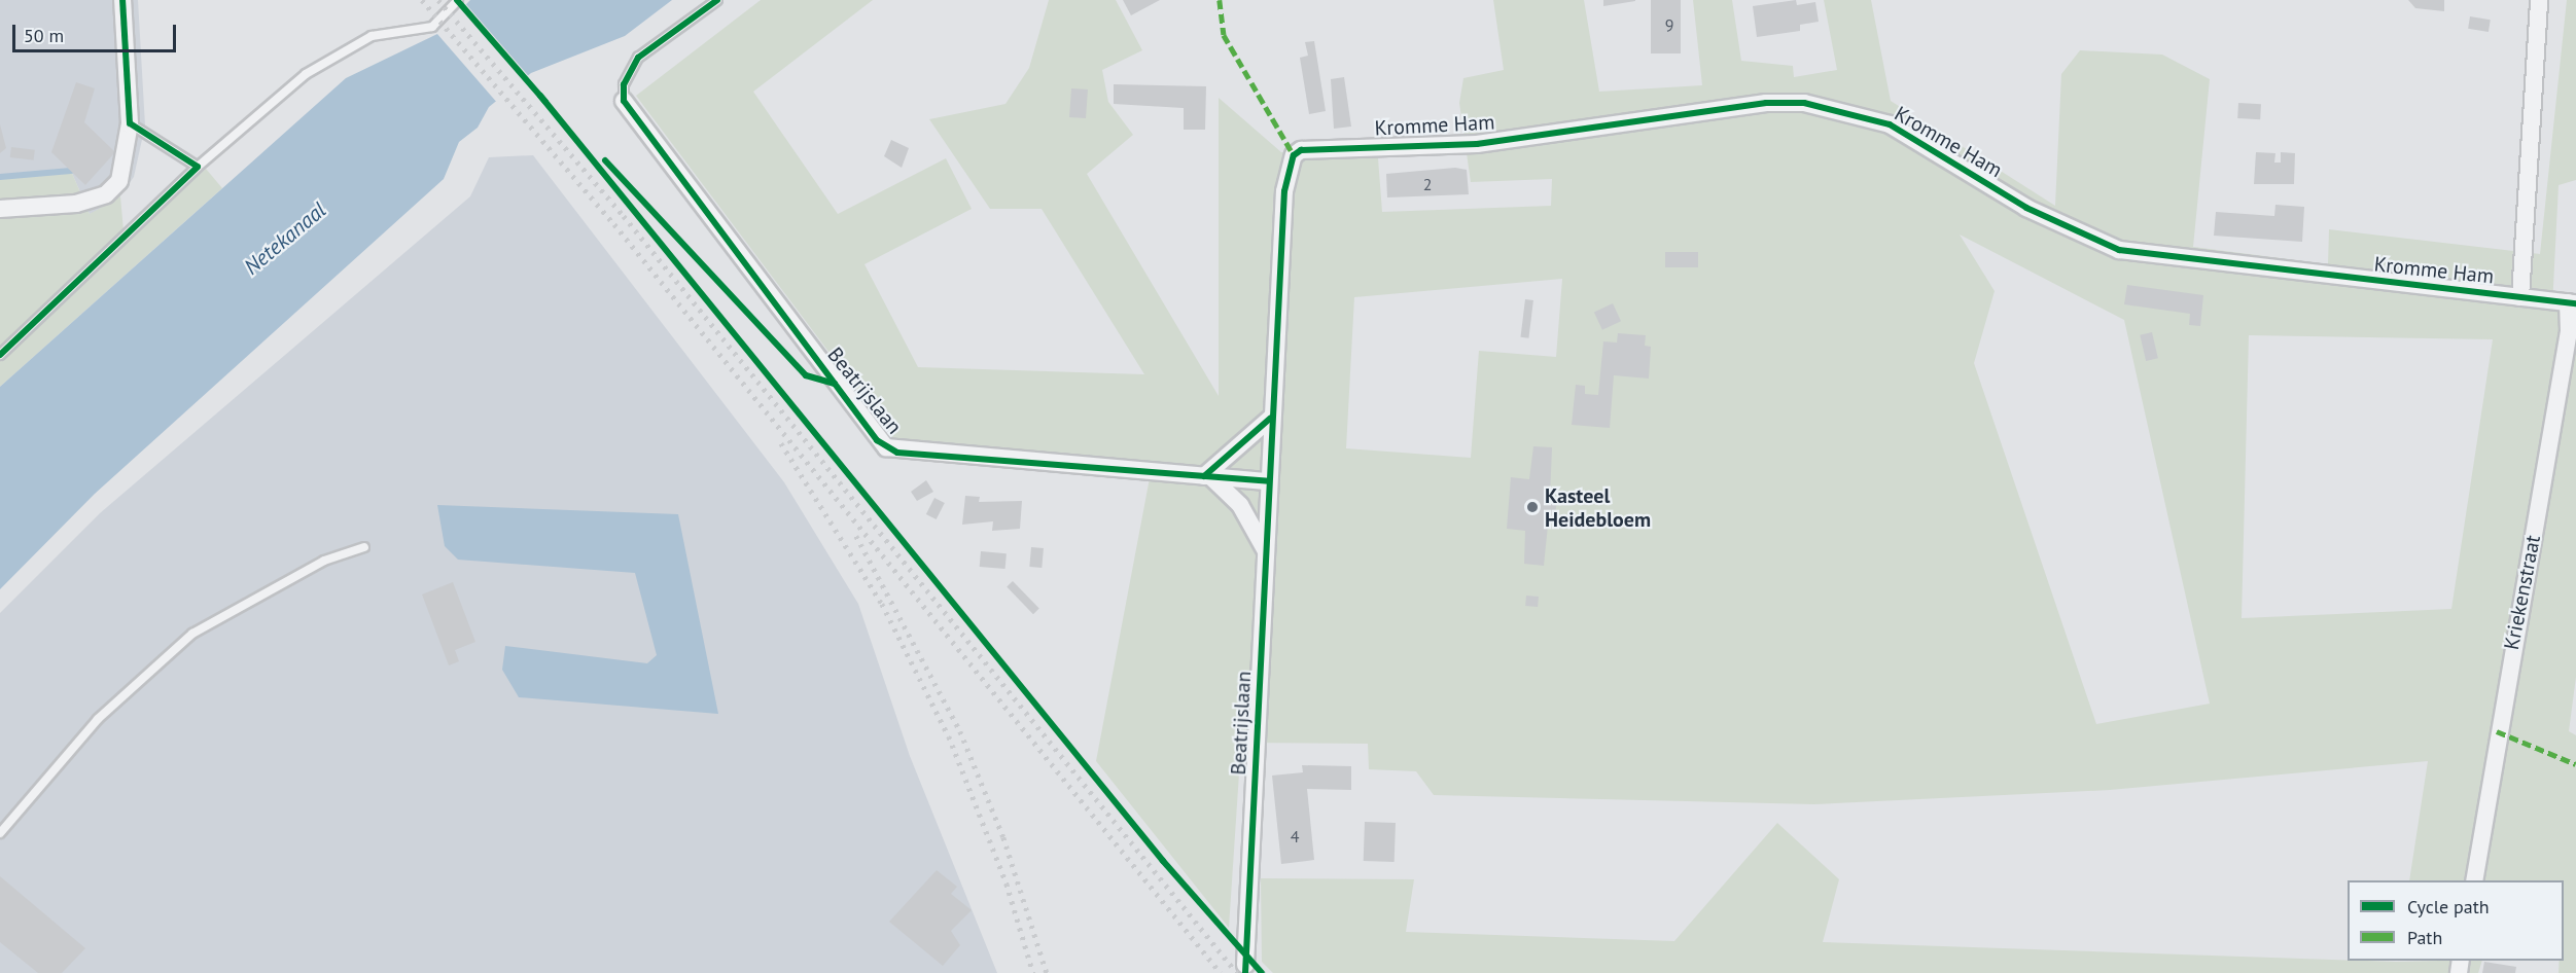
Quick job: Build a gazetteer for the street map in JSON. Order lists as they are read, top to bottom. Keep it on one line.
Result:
{"streets":{"street":["Kromme Ham","Beatrijslaan","Kriekenstraat"]},"crossings":[["Kromme Ham","Beatrijslaan"],["Kromme Ham","Kriekenstraat"]],"water":["Netekanaal"],"places":["Kasteel Heidebloem"],"house_numbers":["9","2","4"],"legend":["Cycle path","Path"],"scale_bar":"50 m"}
